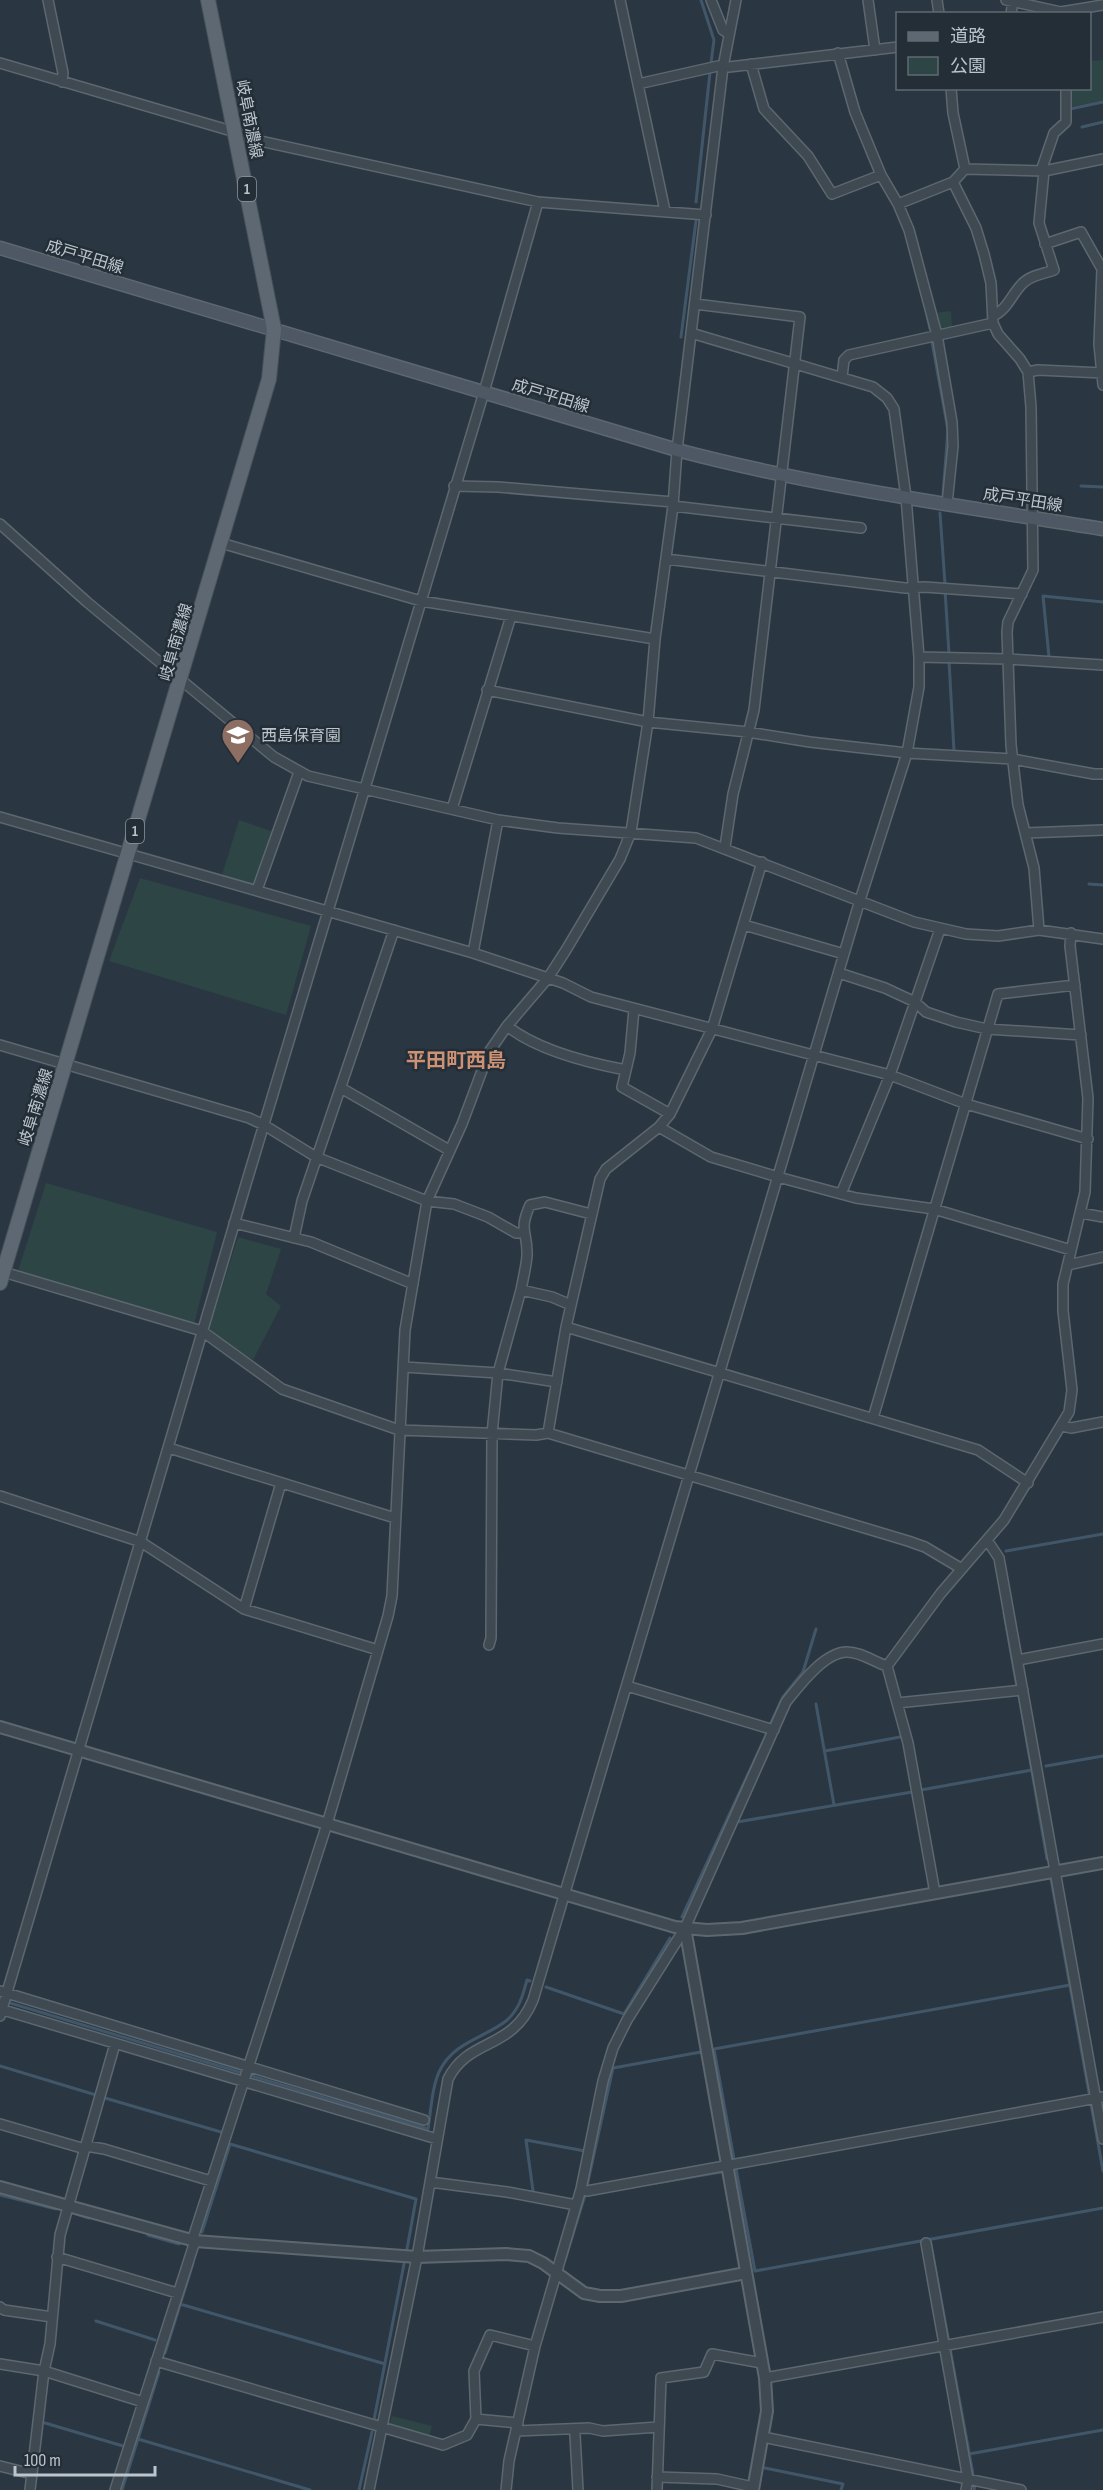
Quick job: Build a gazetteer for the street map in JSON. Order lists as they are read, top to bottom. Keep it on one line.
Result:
{"streets":{"main road":["岐阜南濃線","1","成戸平田線"]},"crossings":[["岐阜南濃線","成戸平田線"]],"districts":["平田町西島"],"places":{"school or university":["西島保育園"]},"legend":["道路","公園"],"scale_bar":"100 m"}
